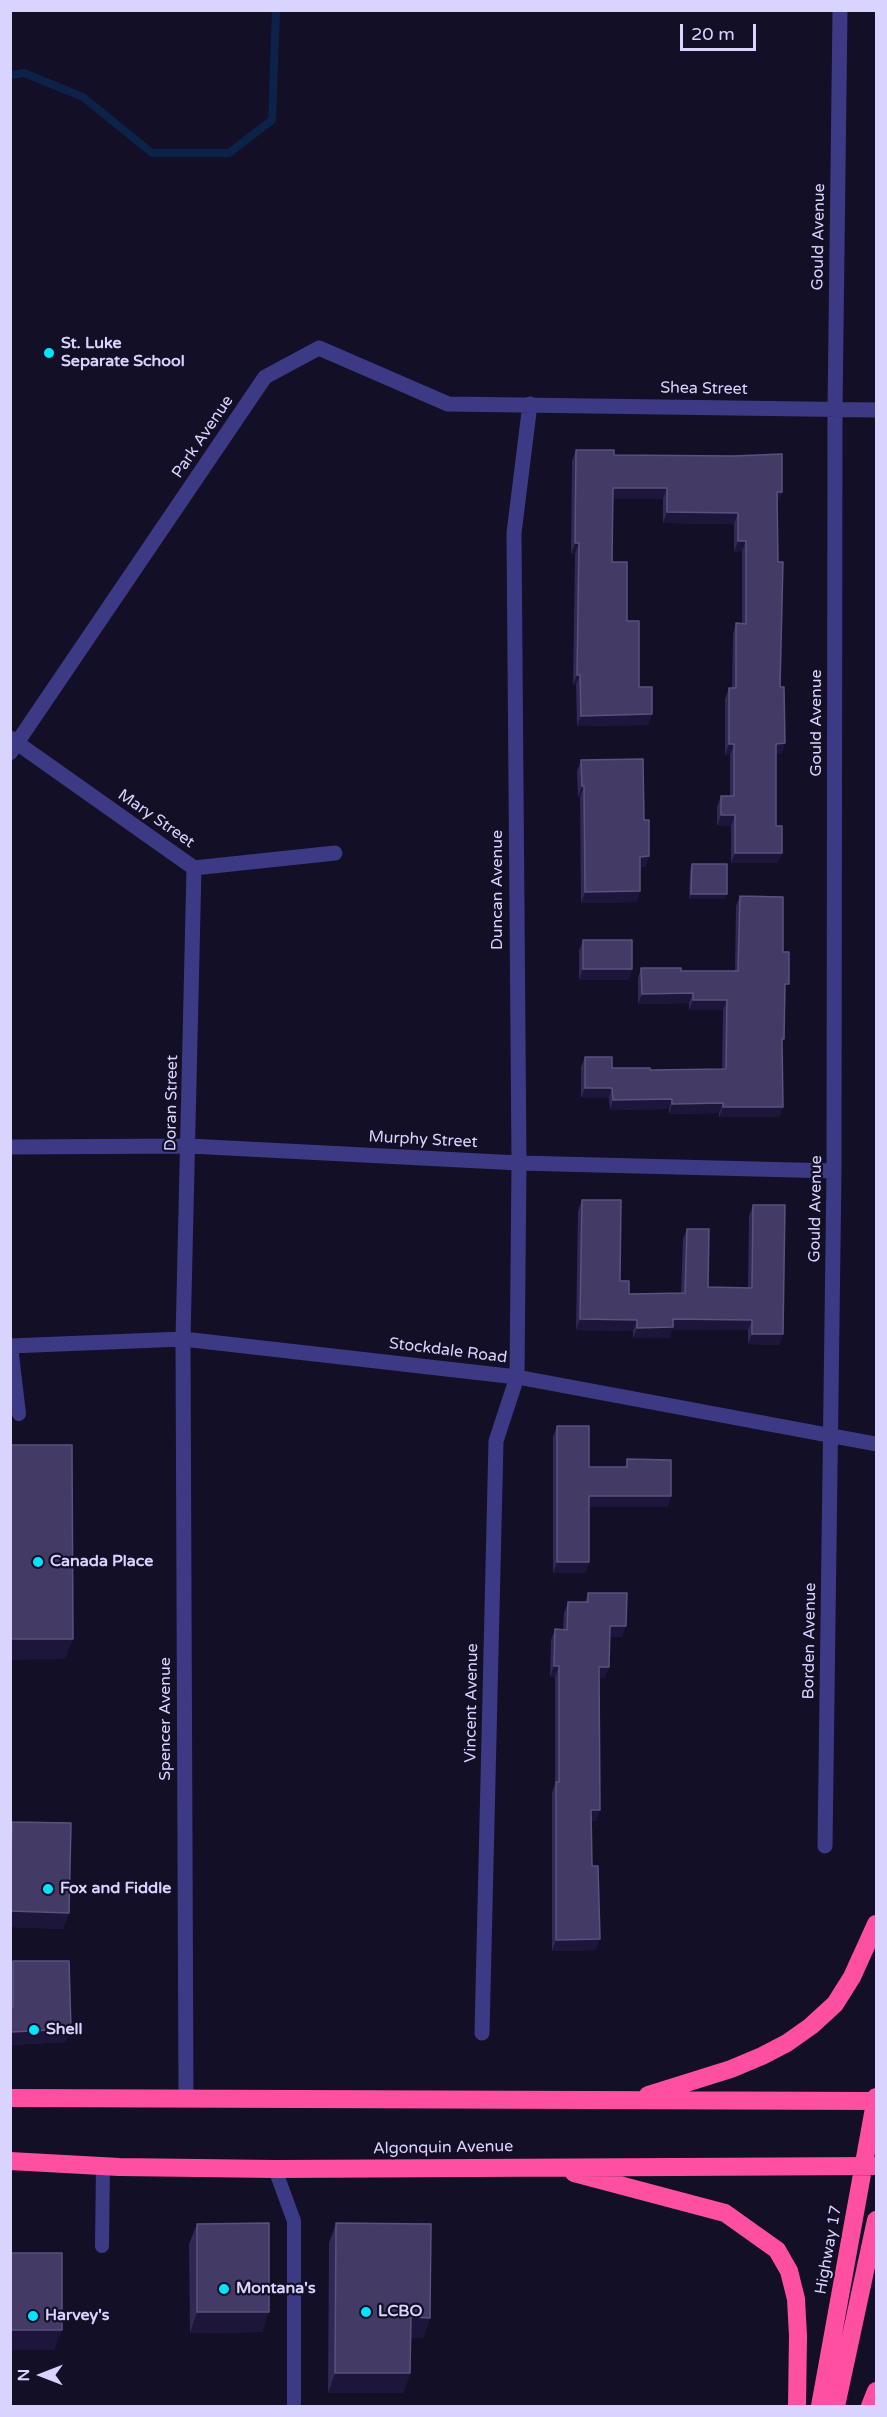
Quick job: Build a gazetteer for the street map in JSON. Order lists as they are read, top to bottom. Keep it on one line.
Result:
{"streets":{"highway":["Algonquin Avenue","Highway 17"],"street":["Gould Avenue","Shea Street","Park Avenue","Mary Street","Duncan Avenue","Doran Street","Murphy Street","Stockdale Road","Borden Avenue","Vincent Avenue","Spencer Avenue"]},"crossings":[["Gould Avenue","Shea Street"],["Gould Avenue","Murphy Street"],["Gould Avenue","Stockdale Road"],["Gould Avenue","Borden Avenue"],["Shea Street","Park Avenue"],["Shea Street","Duncan Avenue"],["Park Avenue","Mary Street"],["Park Avenue","Duncan Avenue"],["Mary Street","Doran Street"],["Duncan Avenue","Murphy Street"],["Duncan Avenue","Stockdale Road"],["Duncan Avenue","Vincent Avenue"],["Doran Street","Murphy Street"],["Doran Street","Stockdale Road"],["Doran Street","Spencer Avenue"],["Stockdale Road","Borden Avenue"],["Stockdale Road","Vincent Avenue"],["Stockdale Road","Spencer Avenue"],["Algonquin Avenue","Highway 17"]],"places":["St. Luke Separate School","Canada Place","Fox and Fiddle","Shell","Montana's","LCBO","Harvey's"],"scale_bar":"20 m","north":"left"}
